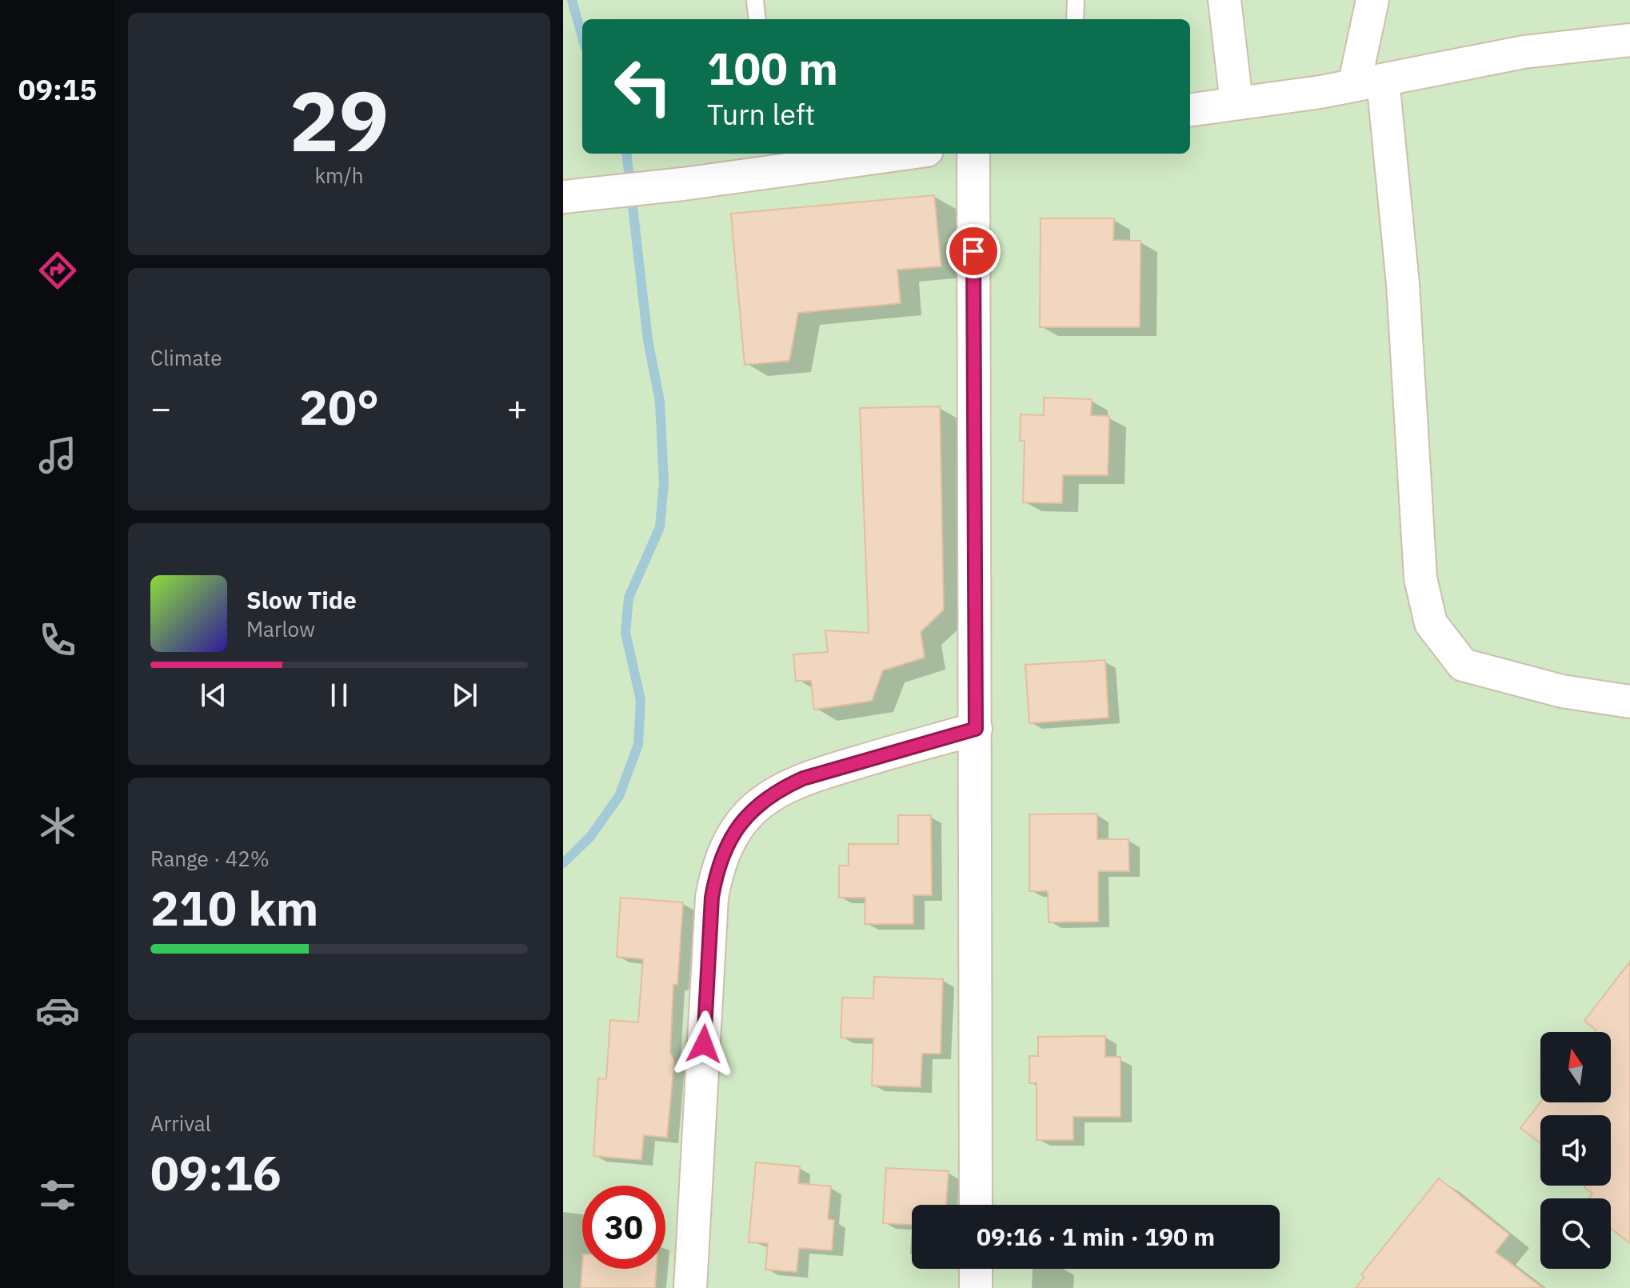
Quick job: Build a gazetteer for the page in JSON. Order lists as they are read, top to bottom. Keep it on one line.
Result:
{"north":"top","page":{"tabs":"09:15","tile":[["29","km/h"],"Climate",["Range · 42%","210 km"],["Arrival","09:16"]],"turn":["100 m","Turn left"],"heat":["−","20°","+"],"song":["Slow Tide","Marlow"],"limit":"30","trip":"09:16 · 1 min · 190 m"}}
